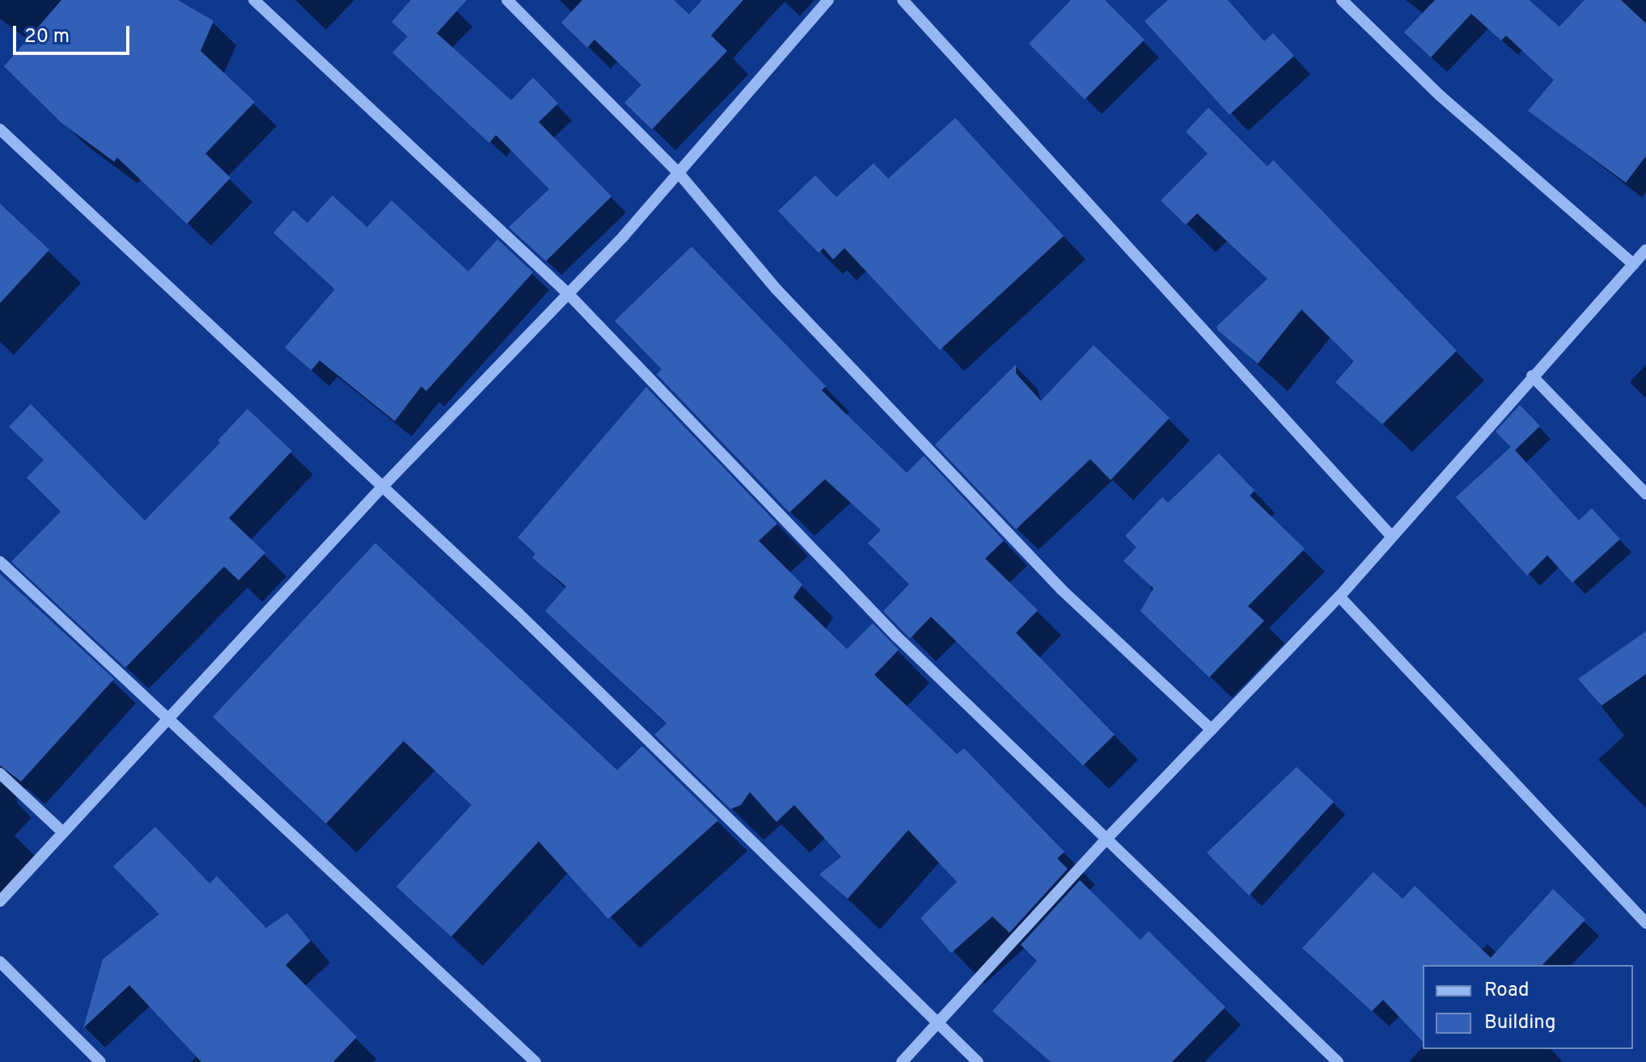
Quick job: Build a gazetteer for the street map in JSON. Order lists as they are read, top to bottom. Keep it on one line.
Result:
{"legend":["Road","Building"],"scale_bar":"20 m"}
